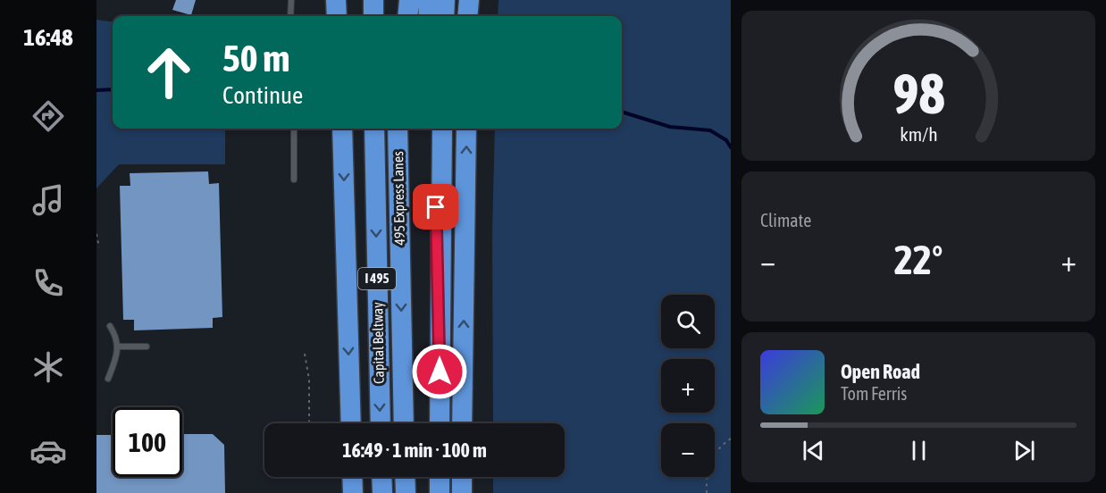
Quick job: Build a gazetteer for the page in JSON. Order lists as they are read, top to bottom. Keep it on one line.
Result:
{"streets":{"highway":["495 Express Lanes","I 495","Capital Beltway"]},"page":{"tabs":"16:48","turn":["50 m","Continue"],"tile":"Climate","heat":["−","22°","+"],"map_buttons":["+","−"],"song":["Open Road","Tom Ferris"],"limit":"100","trip":"16:49 · 1 min · 100 m","gauge":["98","km/h"]}}
